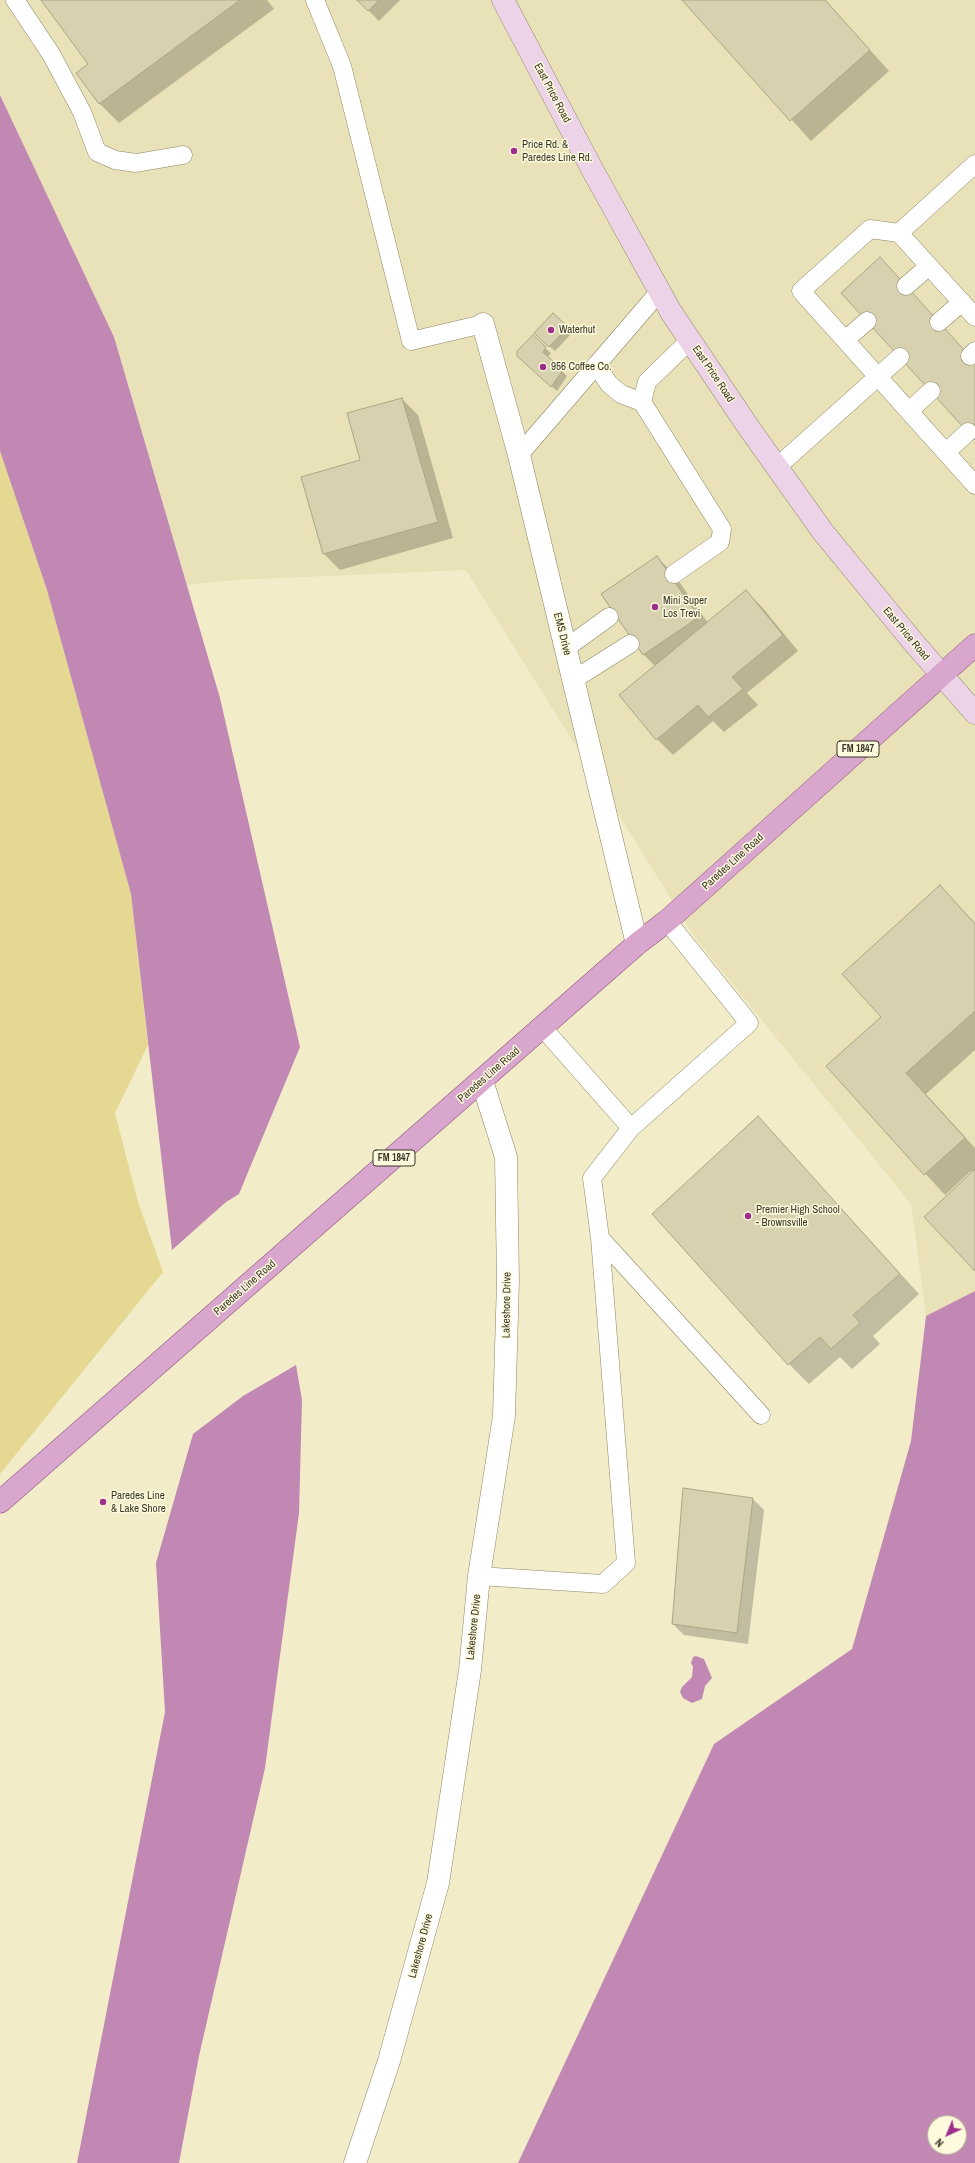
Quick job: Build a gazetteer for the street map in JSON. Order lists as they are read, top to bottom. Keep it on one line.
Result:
{"streets":{"main road":["East Price Road","FM 1847","Paredes Line Road"],"street":["EMS Drive","Lakeshore Drive"]},"crossings":[["East Price Road","Paredes Line Road"],["EMS Drive","Paredes Line Road"],["Paredes Line Road","Lakeshore Drive"]],"places":["Price Rd. & Paredes Line Rd.","Waterhut","956 Coffee Co.","Mini Super Los Trevi","Premier High School - Brownsville","Paredes Line & Lake Shore"],"north":"bottom left"}
